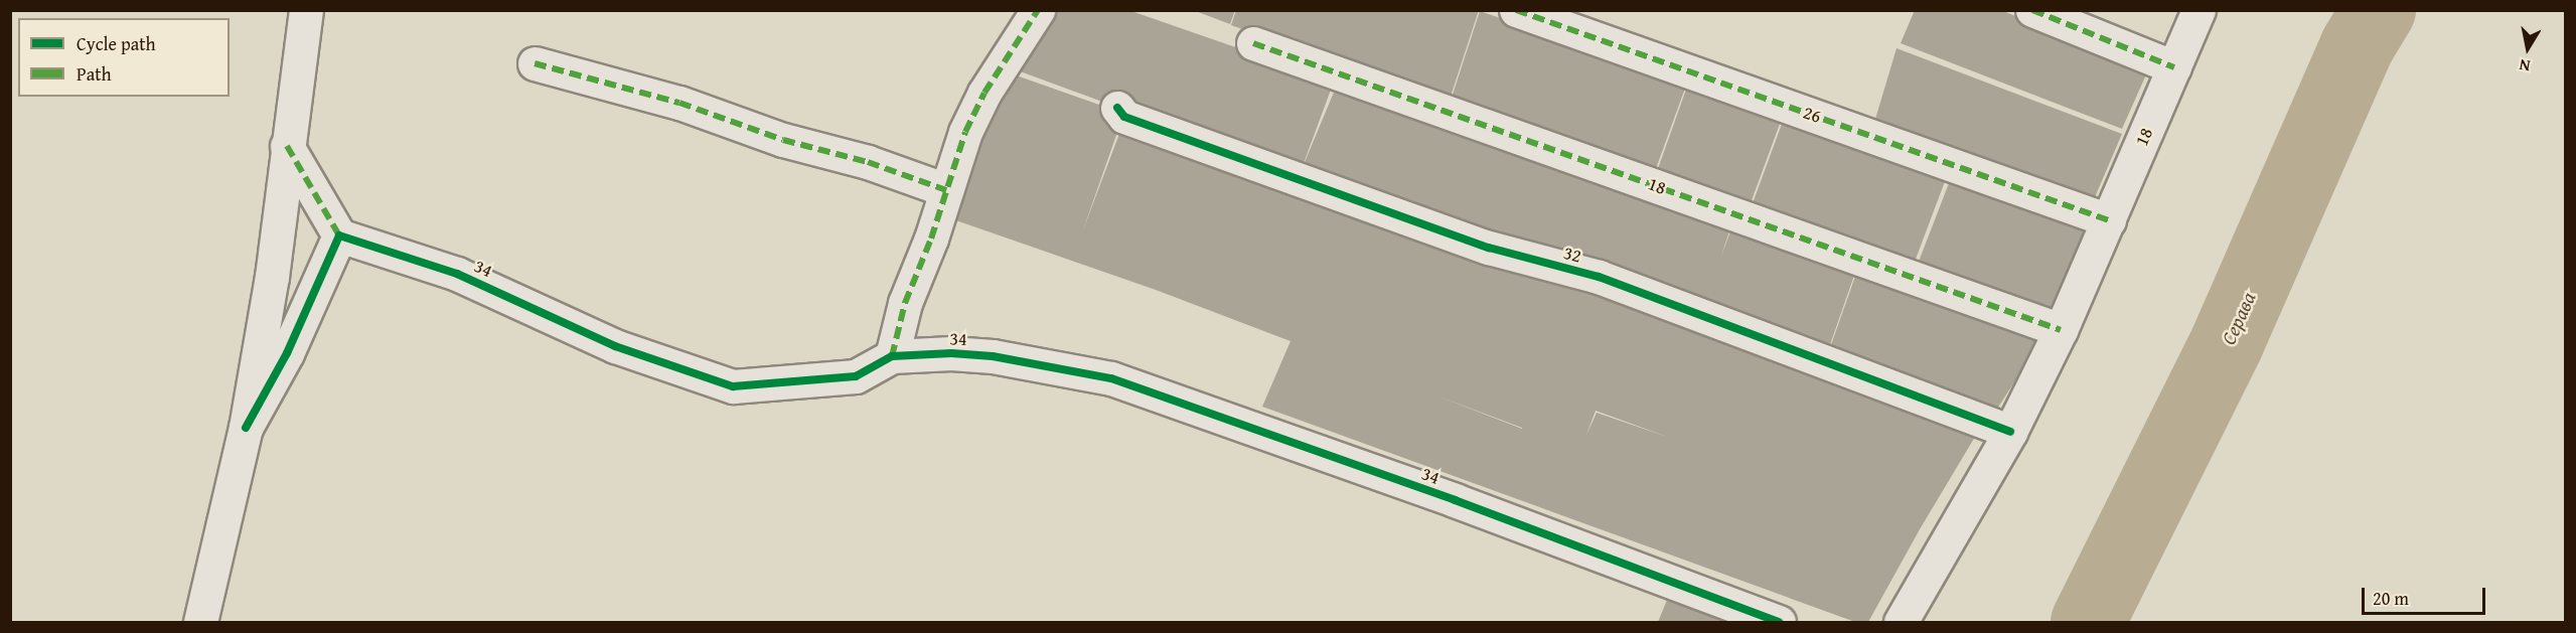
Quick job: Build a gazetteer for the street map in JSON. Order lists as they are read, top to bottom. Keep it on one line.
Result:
{"streets":{"street":["26","18","32","34"]},"crossings":[["26","18"],["18","32"]],"water":["Серава"],"legend":["Cycle path","Path"],"scale_bar":"20 m","north":"bottom"}
